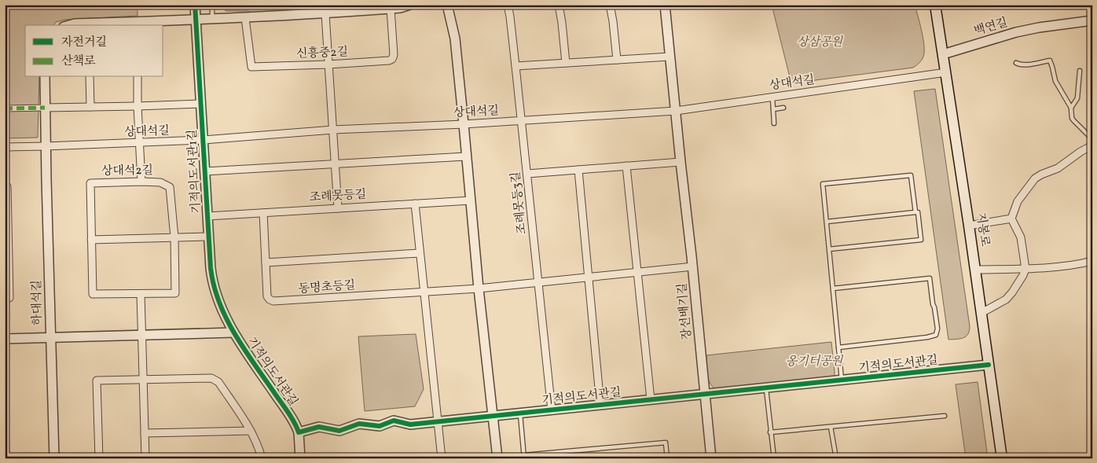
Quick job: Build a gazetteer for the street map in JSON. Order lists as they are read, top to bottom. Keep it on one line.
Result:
{"streets":{"main road":["지봉로"],"street":["백연길","신흥중2길","상대석길","상대석2길","기적의도서관1길","조례못등길","조례못등3길","동명초등길","하대석길","장선배기길","기적의도서관길"]},"crossings":[["백연길","지봉로"],["상대석길","기적의도서관1길"],["상대석길","조례못등3길"],["상대석길","지봉로"],["상대석길","하대석길"],["상대석길","장선배기길"],["기적의도서관1길","조례못등길"],["기적의도서관1길","기적의도서관길"],["조례못등길","동명초등길"],["조례못등3길","기적의도서관길"],["지봉로","기적의도서관길"],["하대석길","기적의도서관길"],["장선배기길","기적의도서관길"]],"parks":["상삼공원","옹기터공원"],"legend":["자전거길","산책로"]}
